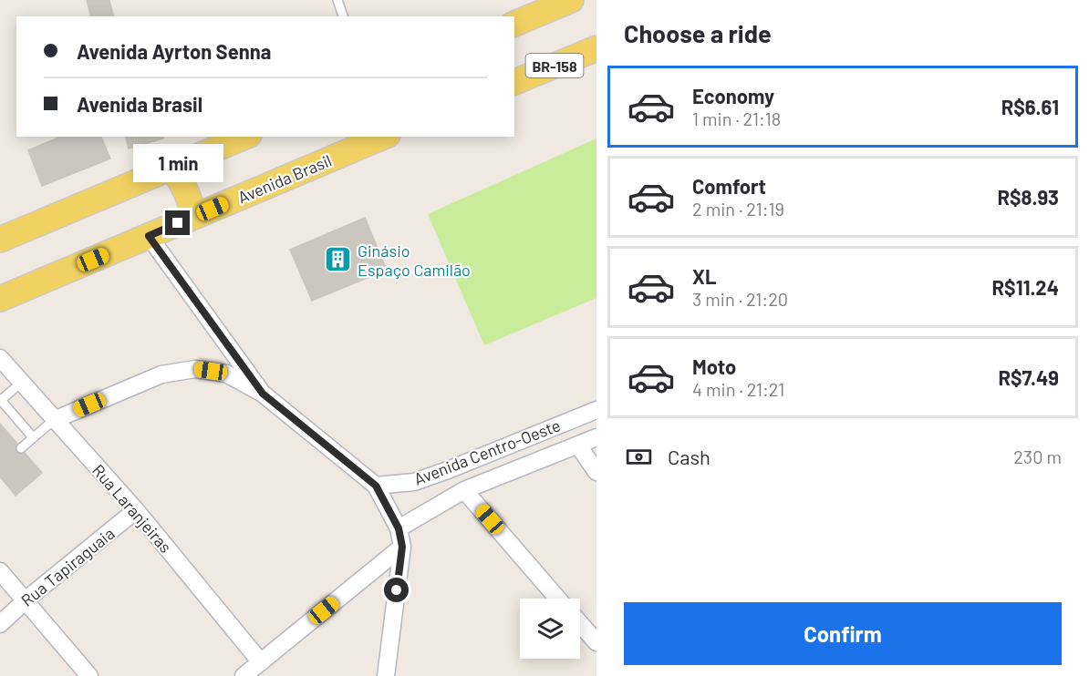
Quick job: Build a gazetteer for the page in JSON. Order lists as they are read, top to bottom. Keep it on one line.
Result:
{"streets":{"main road":["BR-158","Avenida Brasil"],"street":["Avenida Centro-Oeste","Rua Laranjeiras","Rua Tapiraguaia"]},"crossings":[["Rua Laranjeiras","Rua Tapiraguaia"]],"places":{"building":["Ginásio Espaço Camilão"]},"page":{"heading":"Choose a ride","banner":["Avenida Ayrton Senna","Avenida Brasil"],"list":[{"name":"Economy","note":"1 min · 21:18","value":"R$6.61"},{"name":"Comfort","note":"2 min · 21:19","value":"R$8.93"},{"name":"XL","note":"3 min · 21:20","value":"R$11.24"},{"name":"Moto","note":"4 min · 21:21","value":"R$7.49"}],"bubble":"1 min","pay":["Cash","230 m"],"buttons":"Confirm"}}
